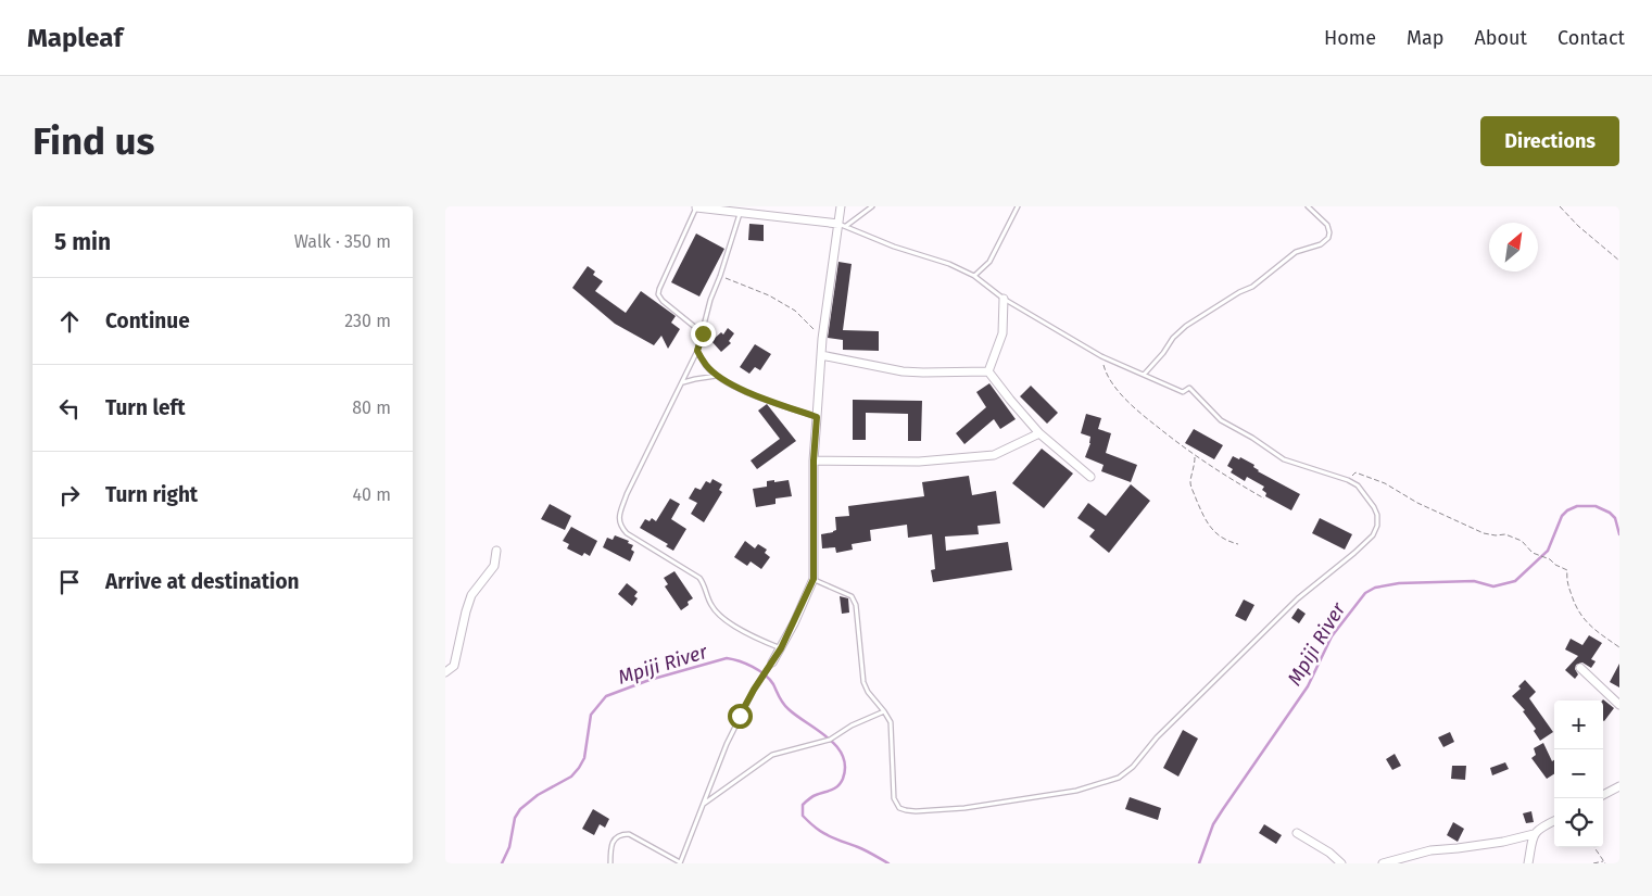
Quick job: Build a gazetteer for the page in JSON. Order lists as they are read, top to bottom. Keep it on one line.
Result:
{"water":["Mpiji River"],"north":"top right","page":{"header":"Mapleaf","nav":["Home","Map","About","Contact"],"buttons":"Directions","title":"Find us","heading":["5 min","Walk · 350 m"],"list":[["Continue","230 m"],["Turn left","80 m"],["Turn right","40 m"],"Arrive at destination"],"map_buttons":["+","−"]}}
